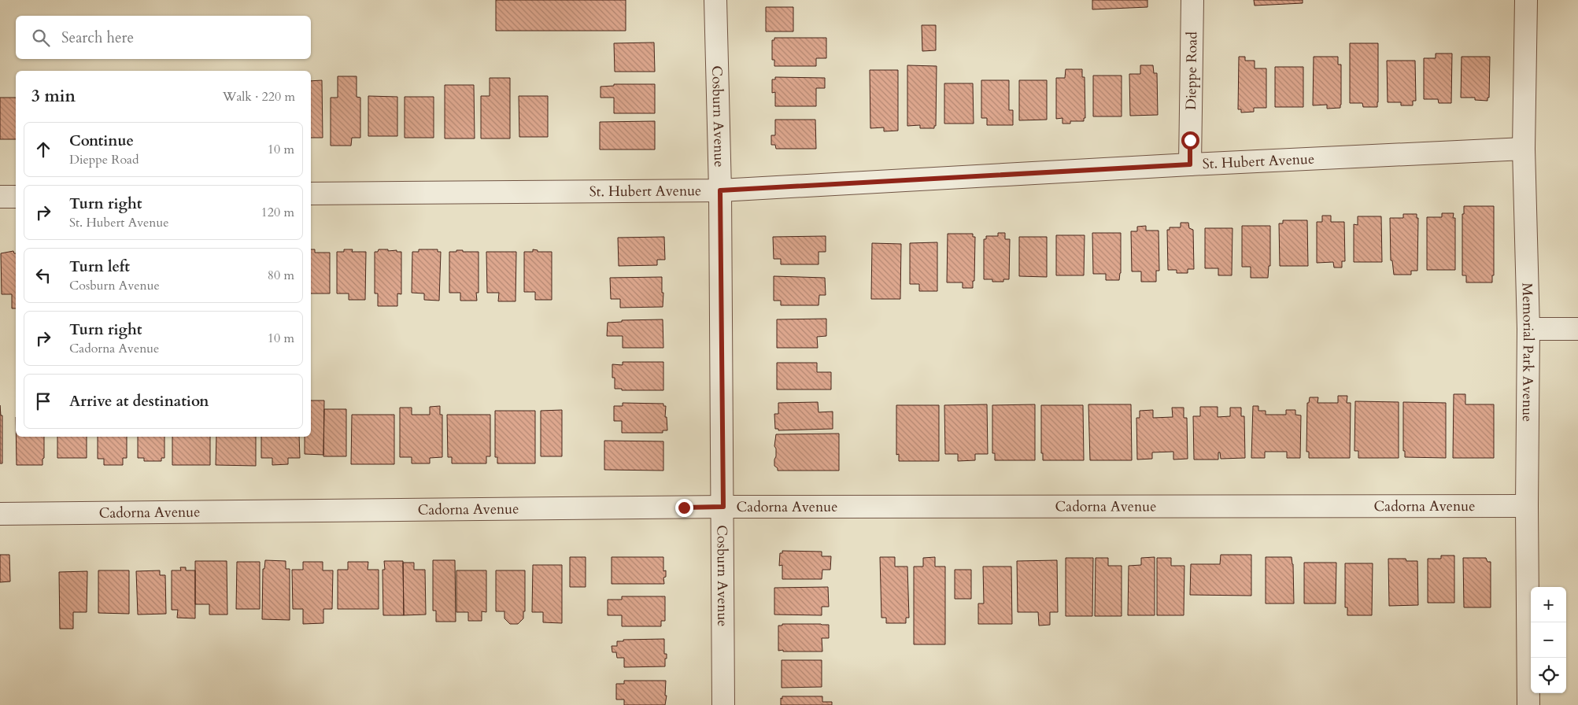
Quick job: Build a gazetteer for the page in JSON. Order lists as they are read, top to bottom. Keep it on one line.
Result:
{"streets":{"street":["Dieppe Road","Cosburn Avenue","St. Hubert Avenue","Memorial Park Avenue","Cadorna Avenue"]},"crossings":[["Dieppe Road","St. Hubert Avenue"],["Cosburn Avenue","St. Hubert Avenue"],["Cosburn Avenue","Cadorna Avenue"],["St. Hubert Avenue","Memorial Park Avenue"],["Memorial Park Avenue","Cadorna Avenue"]],"page":{"search":"Search here","heading":["3 min","Walk · 220 m"],"list":[["Continue","Dieppe Road","10 m"],["Turn right","St. Hubert Avenue","120 m"],["Turn left","Cosburn Avenue","80 m"],["Turn right","Cadorna Avenue","10 m"],"Arrive at destination"],"map_buttons":["+","−"]}}
